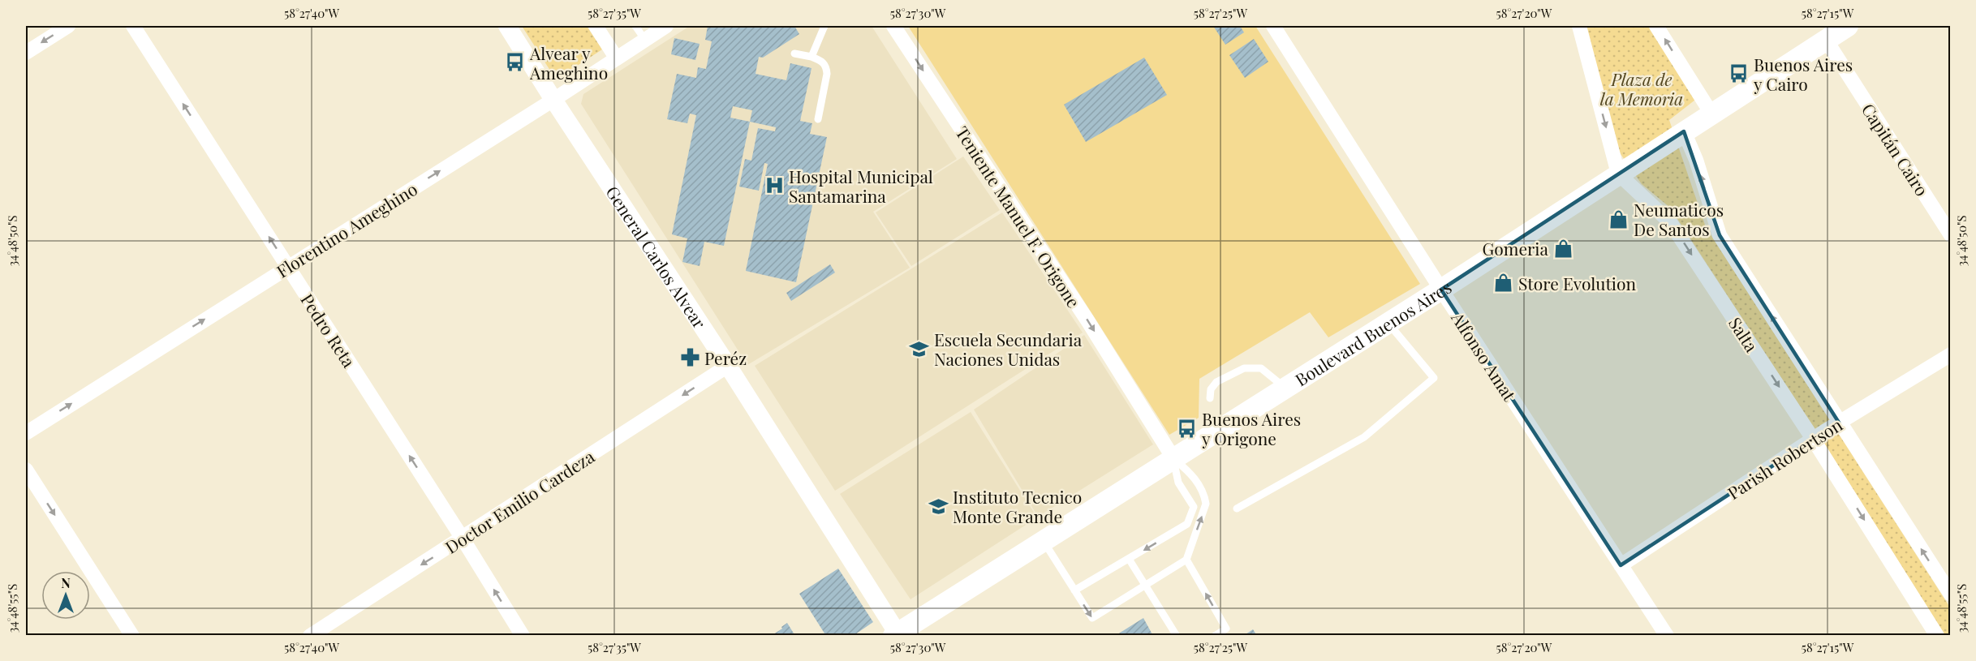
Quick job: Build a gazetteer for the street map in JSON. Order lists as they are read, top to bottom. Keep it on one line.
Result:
{"streets":{"main road":["Boulevard Buenos Aires"],"street":["Capitán Cairo","Teniente Manuel F. Origone","Florentino Ameghino","General Carlos Alvear","Pedro Reta","Salta","Alfonso Amat","Parish Robertson","Doctor Emilio Cardeza"]},"crossings":[["Capitán Cairo","Boulevard Buenos Aires"],["Teniente Manuel F. Origone","Boulevard Buenos Aires"],["Florentino Ameghino","General Carlos Alvear"],["Florentino Ameghino","Pedro Reta"],["General Carlos Alvear","Boulevard Buenos Aires"],["General Carlos Alvear","Doctor Emilio Cardeza"],["Pedro Reta","Doctor Emilio Cardeza"],["Boulevard Buenos Aires","Salta"],["Boulevard Buenos Aires","Alfonso Amat"],["Salta","Parish Robertson"],["Alfonso Amat","Parish Robertson"]],"one_way":["Teniente Manuel F. Origone","Florentino Ameghino","Pedro Reta","Doctor Emilio Cardeza"],"parks":["Plaza de la Memoria"],"places":{"bus stop":["Alvear y Ameghino","Buenos Aires y Cairo","Buenos Aires y Origone"],"hospital":["Hospital Municipal Santamarina"],"shop":["Neumaticos De Santos","Gomeria","Store Evolution"],"school or university":["Escuela Secundaria Naciones Unidas","Instituto Tecnico Monte Grande"],"pharmacy":["Peréz"]},"north":"top","coordinates":["58°27'40\"W","58°27'35\"W","58°27'30\"W","58°27'25\"W","58°27'20\"W","58°27'15\"W","34°48'50\"S","34°48'55\"S"]}
